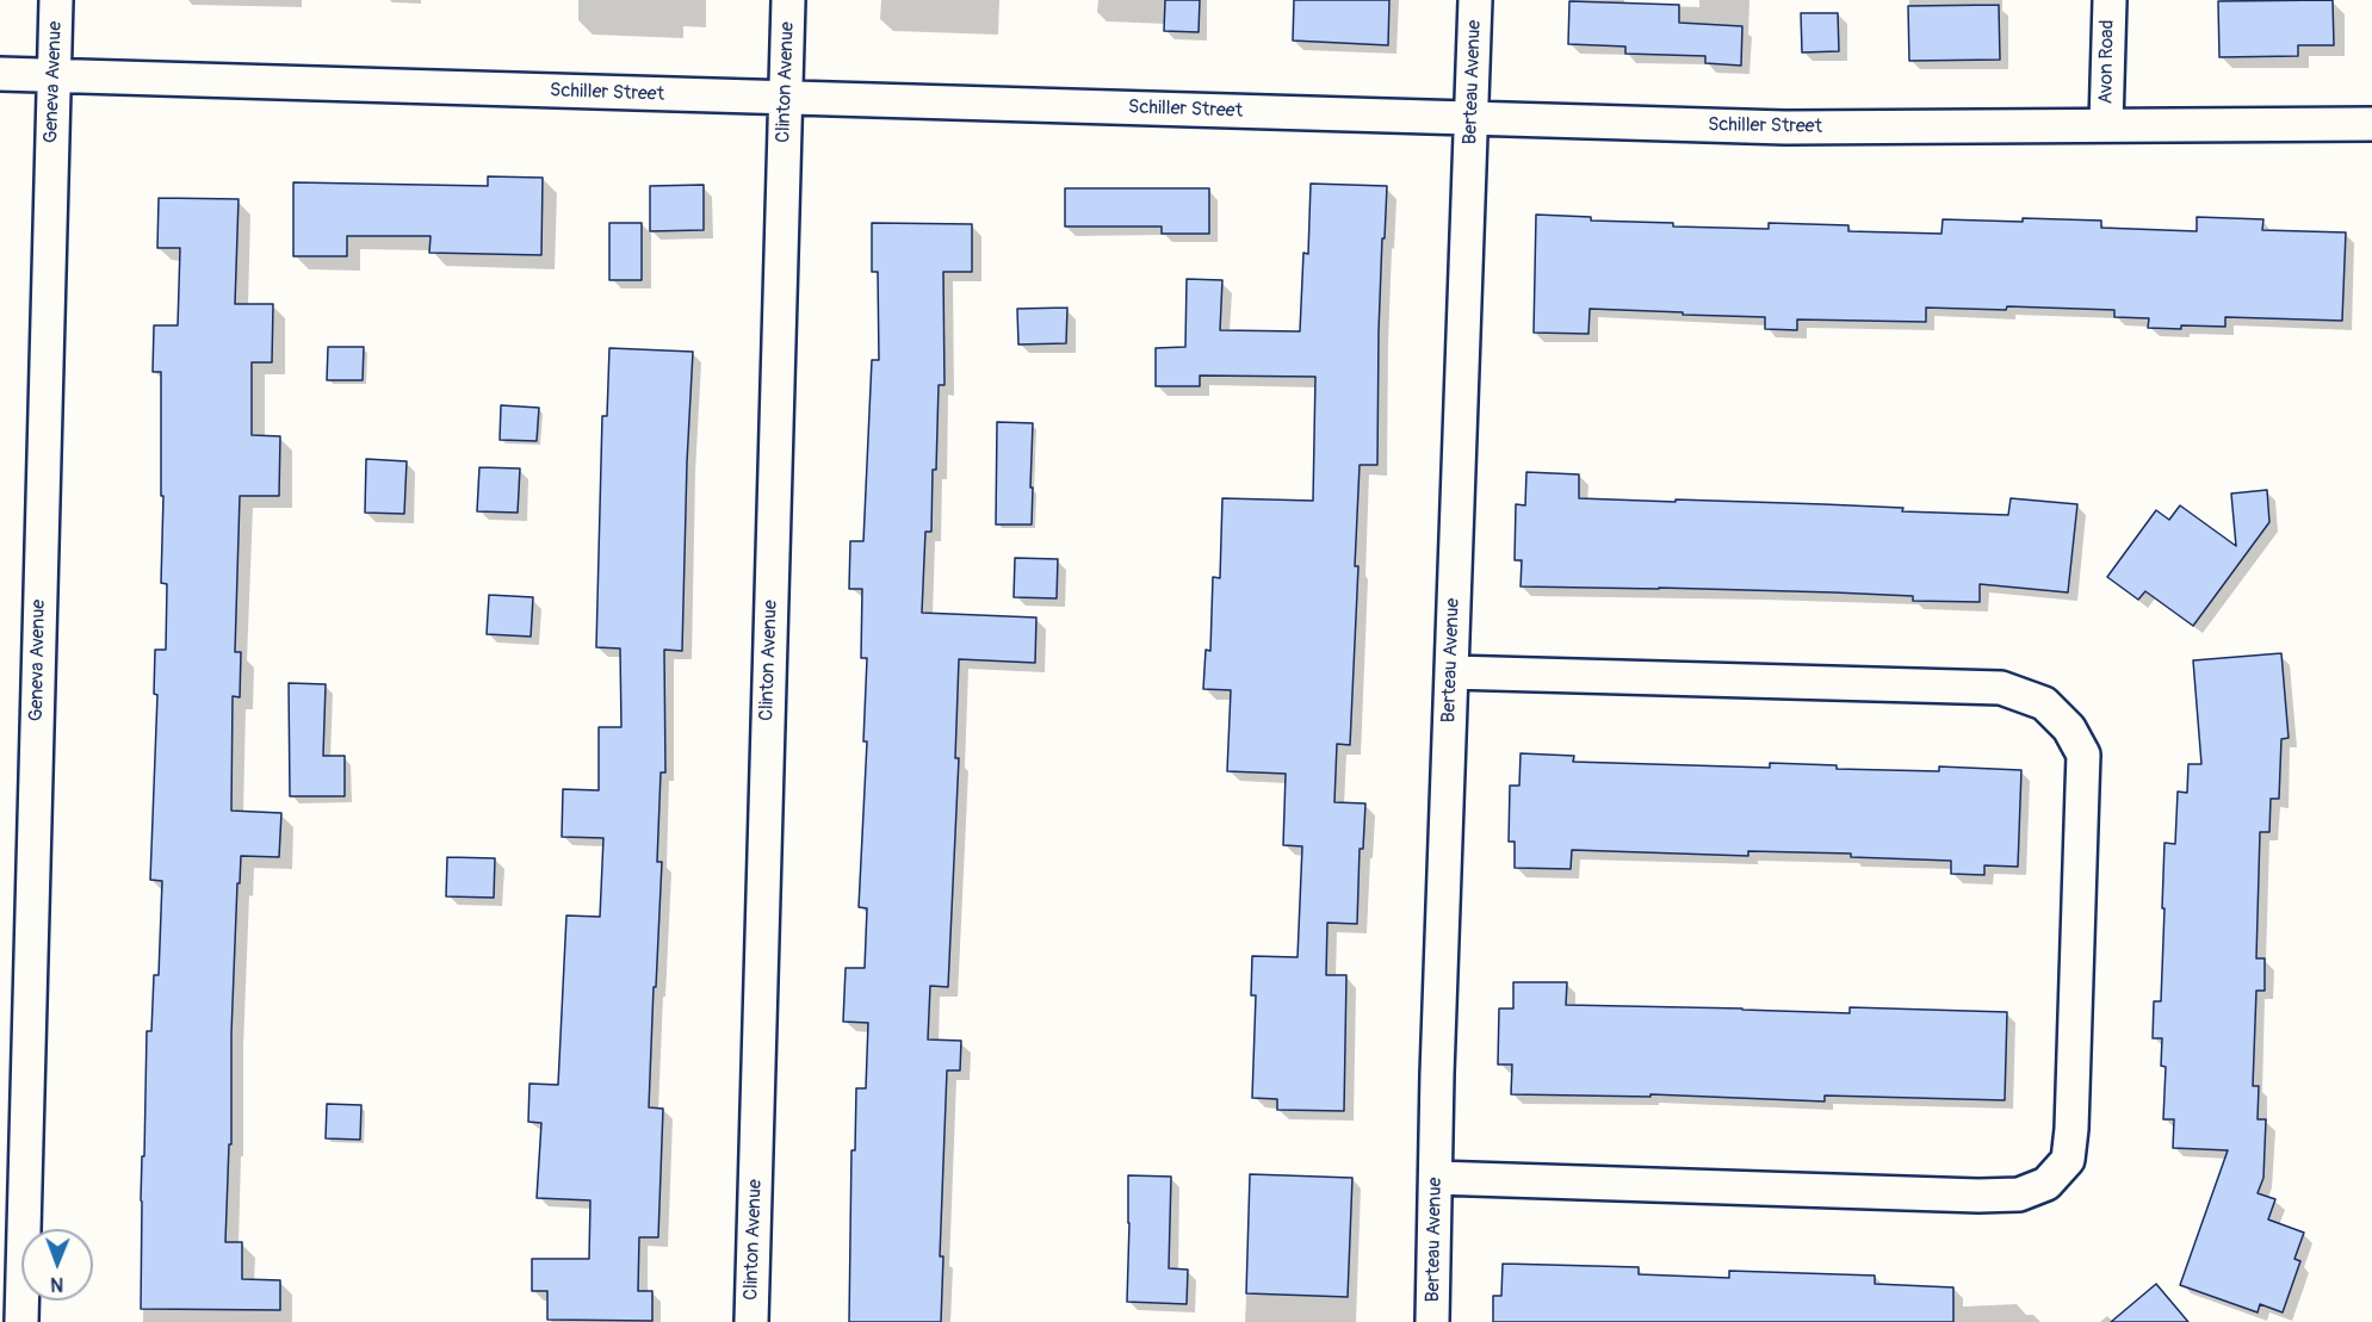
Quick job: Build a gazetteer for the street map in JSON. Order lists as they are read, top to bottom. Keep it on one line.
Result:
{"streets":{"street":["Avon Road","Geneva Avenue","Clinton Avenue","Berteau Avenue","Schiller Street"]},"crossings":[["Avon Road","Schiller Street"],["Geneva Avenue","Schiller Street"],["Clinton Avenue","Schiller Street"],["Berteau Avenue","Schiller Street"]],"north":"bottom"}
